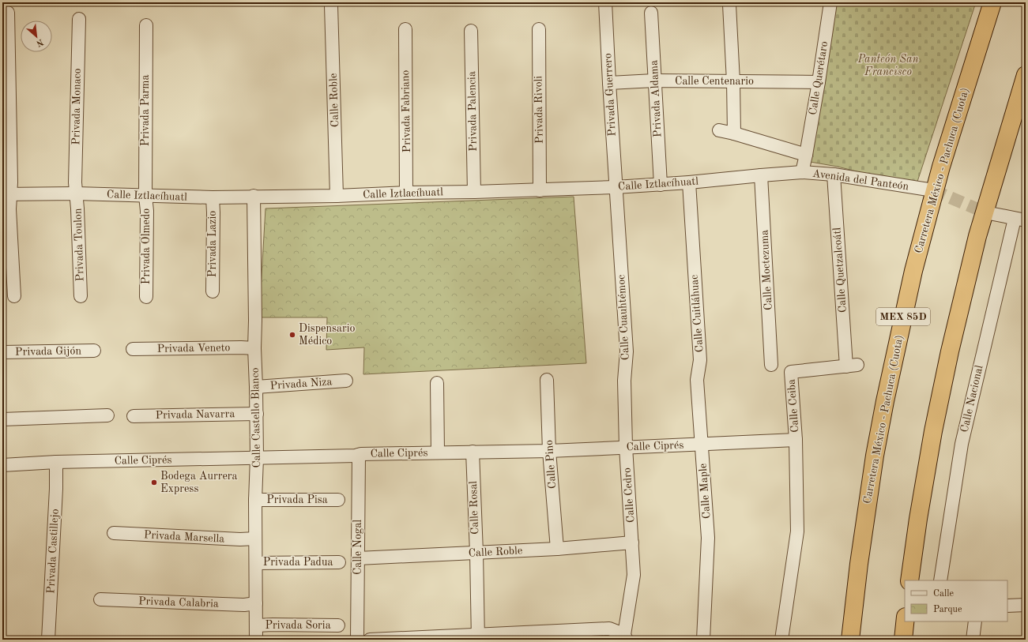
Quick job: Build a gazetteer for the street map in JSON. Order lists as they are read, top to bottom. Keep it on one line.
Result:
{"streets":{"highway":["Carretera México - Pachuca (Cuota)","MEX 85D"],"street":["Calle Querétaro","Calle Centenario","Privada Guerrero","Privada Aldama","Calle Roble","Privada Monaco","Privada Rivoli","Privada Parma","Privada Fabriano","Privada Palencia","Avenida del Panteón","Calle Iztlacíhuatl","Privada Lazio","Privada Toulon","Privada Olmedo","Calle Moctezuma","Calle Quetzalcoátl","Calle Cuitláhuac","Calle Cuauhtémoc","Privada Veneto","Privada Gijón","Privada Niza","Calle Nacional","Calle Ceiba","Privada Navarra","Calle Castello Blanco","Calle Ciprés","Calle Pino","Calle Maple","Calle Cedro","Privada Pisa","Calle Rosal","Privada Marsella","Calle Nogal","Privada Castillejo","Privada Padua","Privada Calabria","Privada Soria"]},"crossings":[["Calle Querétaro","Calle Centenario"],["Calle Querétaro","Avenida del Panteón"],["Calle Centenario","Privada Guerrero"],["Calle Centenario","Privada Aldama"],["Privada Guerrero","Calle Iztlacíhuatl"],["Privada Guerrero","Calle Cuauhtémoc"],["Privada Aldama","Calle Iztlacíhuatl"],["Calle Roble","Calle Iztlacíhuatl"],["Calle Roble","Calle Pino"],["Calle Roble","Calle Cedro"],["Calle Roble","Calle Rosal"],["Calle Roble","Calle Nogal"],["Privada Monaco","Calle Iztlacíhuatl"],["Privada Monaco","Privada Toulon"],["Privada Rivoli","Calle Iztlacíhuatl"],["Privada Parma","Calle Iztlacíhuatl"],["Privada Parma","Privada Olmedo"],["Privada Fabriano","Calle Iztlacíhuatl"],["Privada Palencia","Calle Iztlacíhuatl"],["Avenida del Panteón","Calle Iztlacíhuatl"],["Avenida del Panteón","Calle Quetzalcoátl"],["Calle Iztlacíhuatl","Privada Lazio"],["Calle Iztlacíhuatl","Privada Toulon"],["Calle Iztlacíhuatl","Privada Olmedo"],["Calle Iztlacíhuatl","Calle Moctezuma"],["Calle Iztlacíhuatl","Calle Cuitláhuac"],["Calle Iztlacíhuatl","Calle Cuauhtémoc"],["Calle Iztlacíhuatl","Calle Castello Blanco"],["Calle Quetzalcoátl","Calle Ceiba"],["Calle Cuitláhuac","Calle Ciprés"],["Calle Cuitláhuac","Calle Maple"],["Calle Cuauhtémoc","Calle Ciprés"],["Calle Cuauhtémoc","Calle Cedro"],["Privada Veneto","Calle Castello Blanco"],["Privada Niza","Calle Castello Blanco"],["Calle Ceiba","Calle Ciprés"],["Privada Navarra","Calle Castello Blanco"],["Calle Castello Blanco","Calle Ciprés"],["Calle Castello Blanco","Privada Pisa"],["Calle Castello Blanco","Privada Marsella"],["Calle Castello Blanco","Privada Padua"],["Calle Castello Blanco","Privada Calabria"],["Calle Castello Blanco","Privada Soria"],["Calle Ciprés","Calle Pino"],["Calle Ciprés","Calle Maple"],["Calle Ciprés","Calle Cedro"],["Calle Ciprés","Calle Rosal"],["Calle Ciprés","Calle Nogal"],["Calle Ciprés","Privada Castillejo"]],"parks":["Panteón San Francisco"],"places":["Dispensario Médico","Bodega Aurrera Express"],"legend":["Calle","Parque"],"north":"bottom right"}
